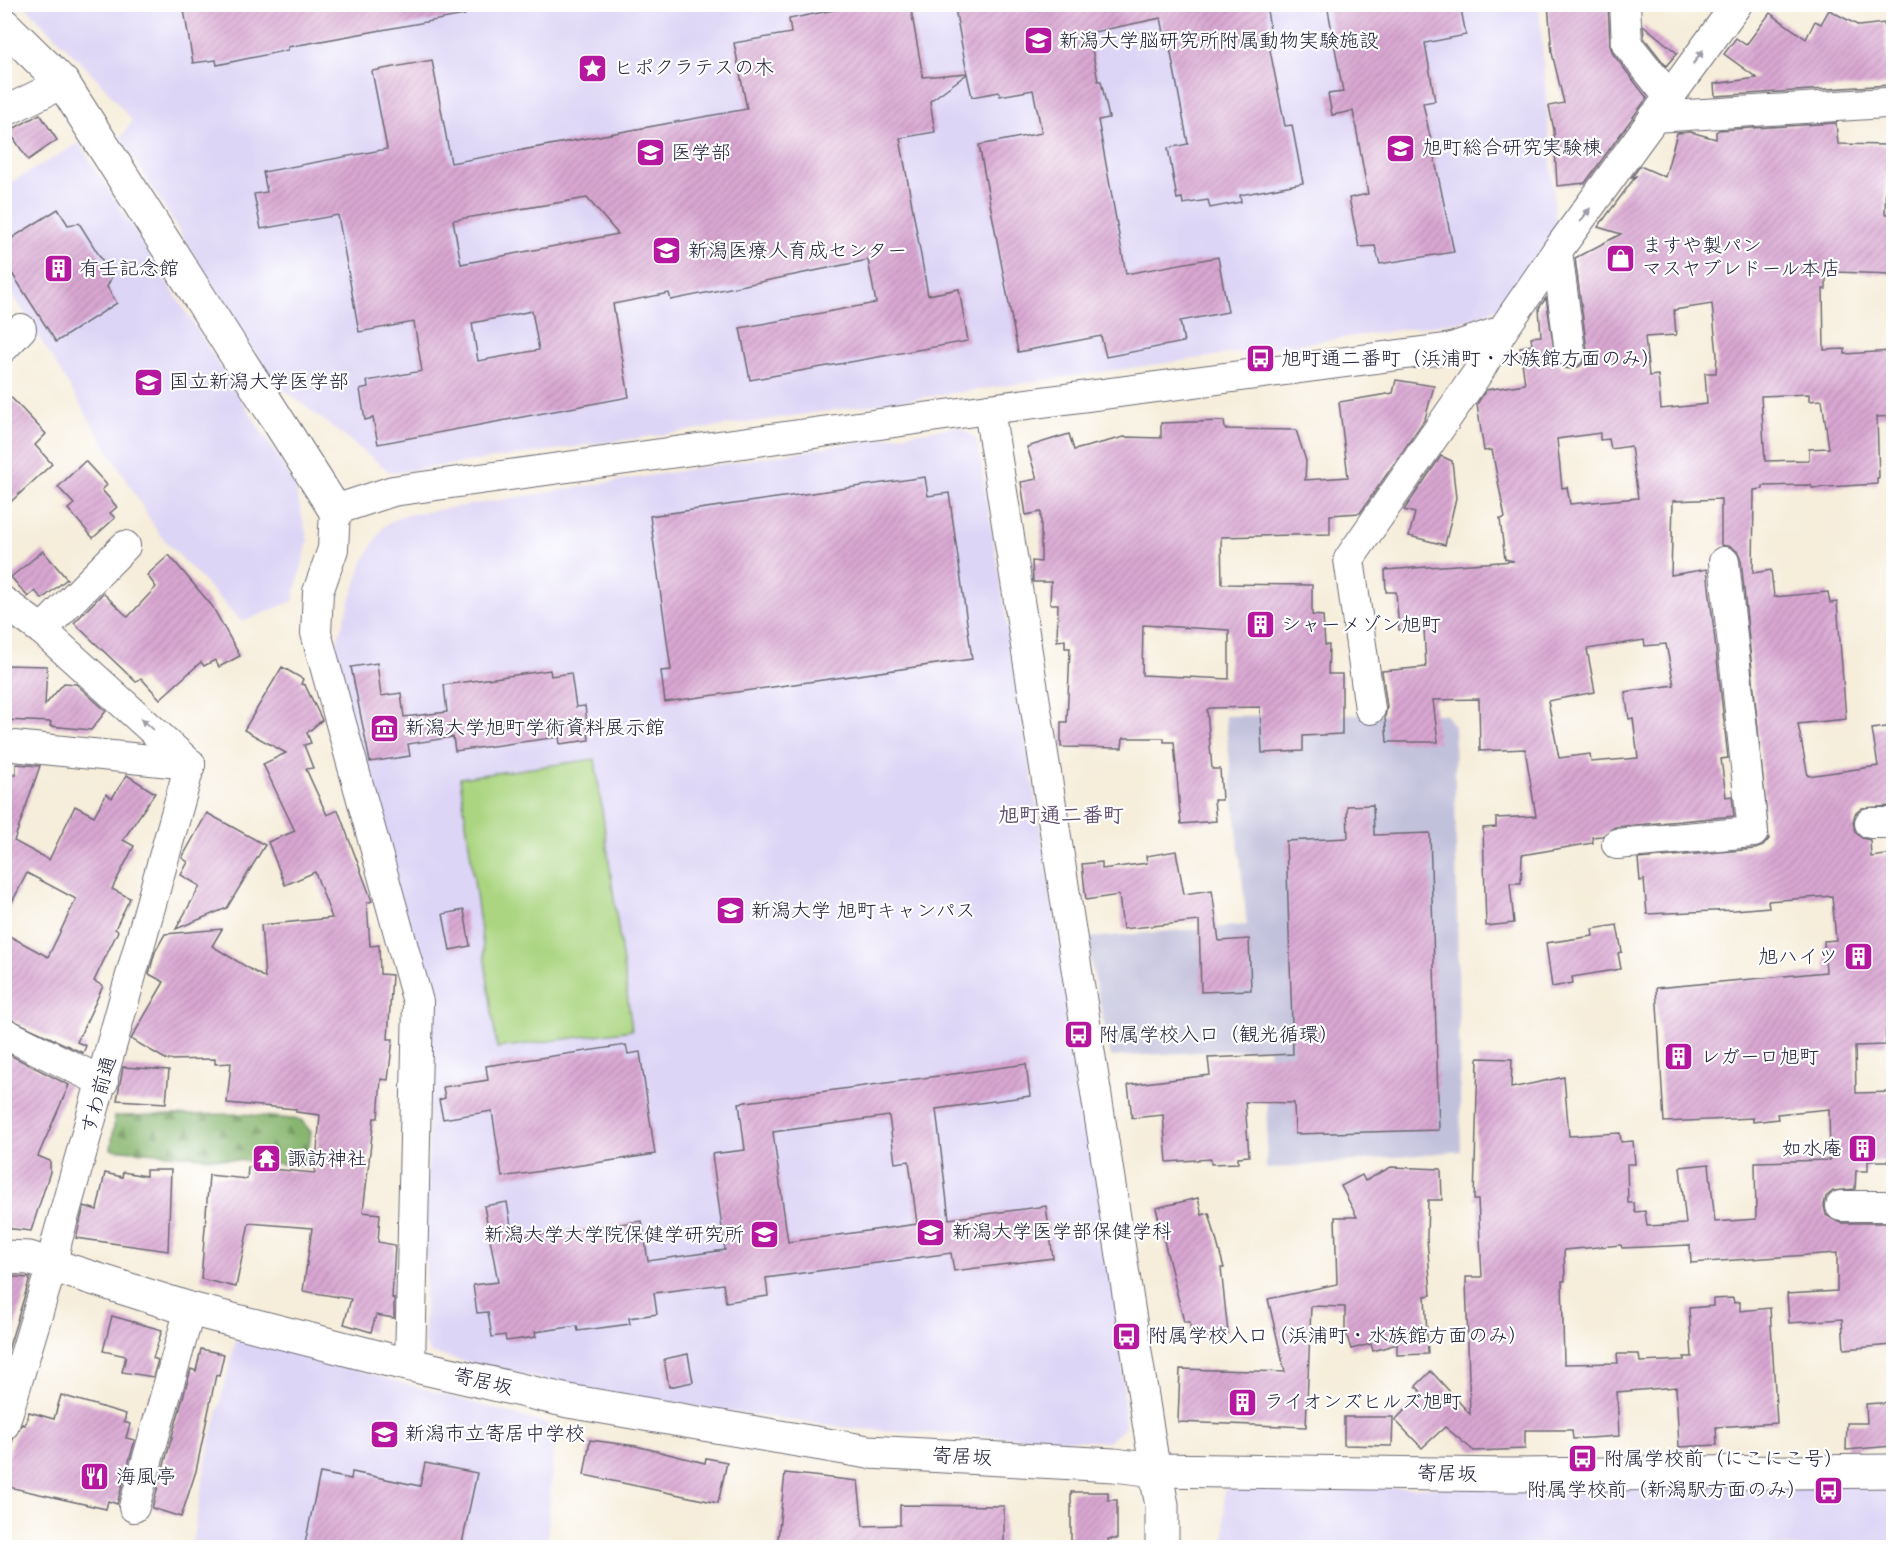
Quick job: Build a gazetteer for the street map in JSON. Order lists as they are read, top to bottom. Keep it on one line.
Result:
{"streets":{"street":["すわ前通","寄居坂"]},"crossings":[["すわ前通","寄居坂"]],"districts":["旭町通二番町"],"places":{"school or university":["新潟大学脳研究所附属動物実験施設","旭町総合研究実験棟","医学部","新潟医療人育成センター","国立新潟大学医学部","新潟大学 旭町キャンパス","新潟大学医学部保健学科","新潟大学大学院保健学研究所","新潟市立寄居中学校"],"place":["ヒポクラテスの木"],"shop":["ますや製パン マスヤブレドール本店"],"building":["有壬記念館","シャーメゾン旭町","旭ハイツ","レガーロ旭町","如水庵","ライオンズヒルズ旭町"],"bus stop":["旭町通二番町（浜浦町・水族館方面のみ）","附属学校入口（観光循環）","附属学校入口（浜浦町・水族館方面のみ）","附属学校前（にこにこ号）","附属学校前（新潟駅方面のみ）"],"museum":["新潟大学旭町学術資料展示館"],"temple":["諏訪神社"],"restaurant":["海風亭"]}}
